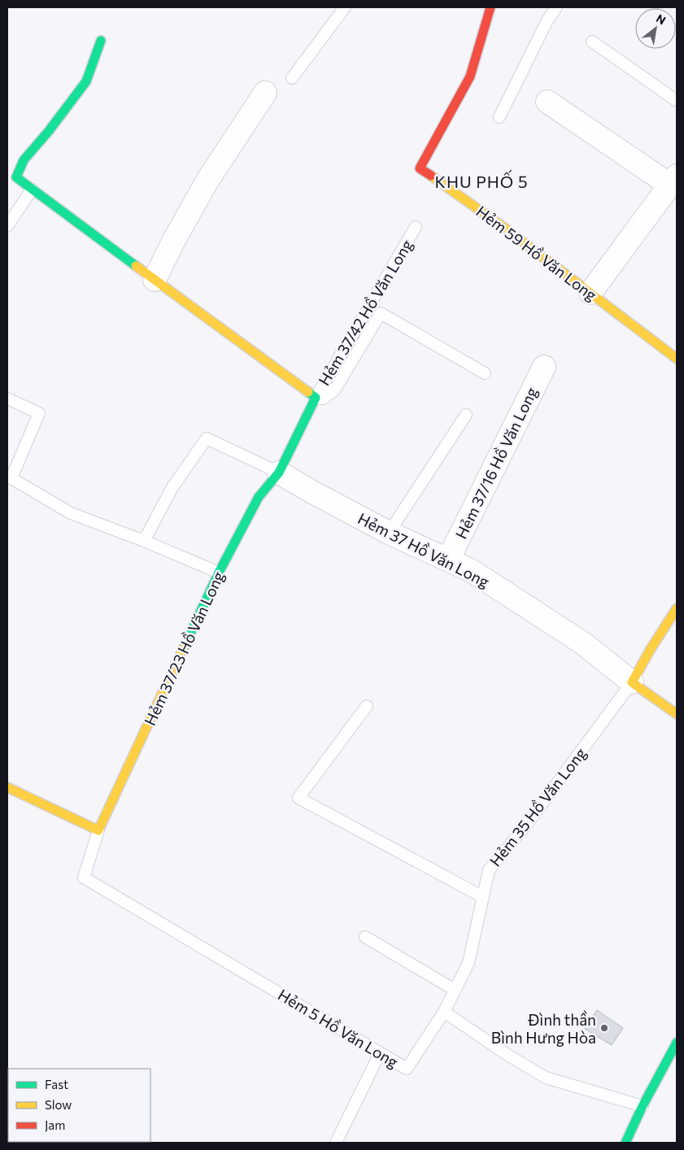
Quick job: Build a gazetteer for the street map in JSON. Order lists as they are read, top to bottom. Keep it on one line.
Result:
{"streets":{"street":["Hẻm 59 Hồ Văn Long","Hẻm 37/16 Hồ Văn Long","Hẻm 37 Hồ Văn Long","Hẻm 37/23 Hồ Văn Long"],"lane":["Hẻm 37/42 Hồ Văn Long","Hẻm 35 Hồ Văn Long","Hẻm 5 Hồ Văn Long"]},"crossings":[["Hẻm 37/16 Hồ Văn Long","Hẻm 37 Hồ Văn Long"],["Hẻm 37 Hồ Văn Long","Hẻm 37/23 Hồ Văn Long"],["Hẻm 37 Hồ Văn Long","Hẻm 35 Hồ Văn Long"],["Hẻm 37/23 Hồ Văn Long","Hẻm 5 Hồ Văn Long"],["Hẻm 35 Hồ Văn Long","Hẻm 5 Hồ Văn Long"]],"districts":["KHU PHỐ 5"],"places":["Đình thần Bình Hưng Hòa"],"legend":["Fast","Slow","Jam"],"north":"top right"}
